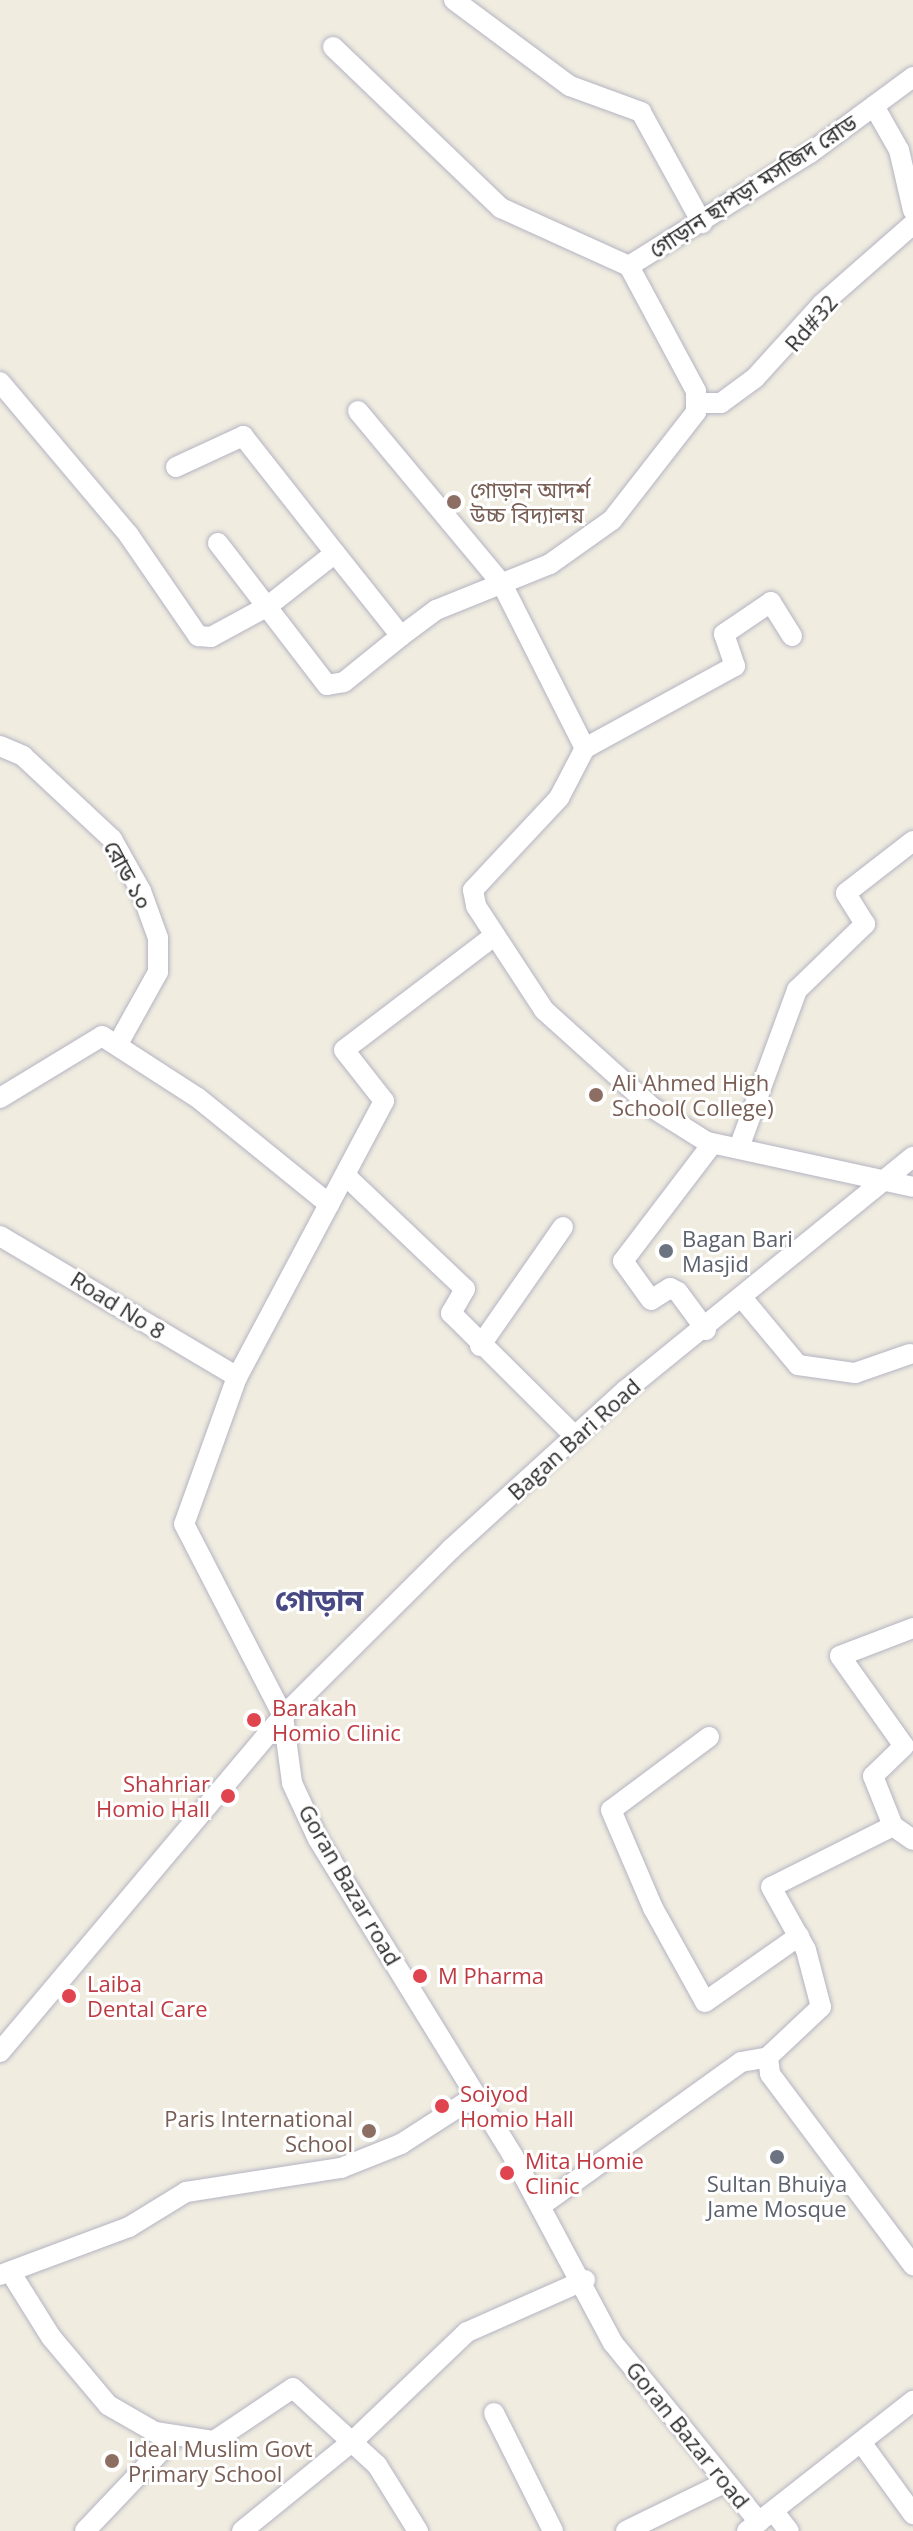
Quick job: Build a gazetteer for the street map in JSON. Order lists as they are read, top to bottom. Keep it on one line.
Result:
{"streets":{"street":["গোড়ান ছাপড়া মসজিদ রোড","Rd#32","রোড ১০","Road No 8","Bagan Bari Road","Goran Bazar road"]},"crossings":[["গোড়ান ছাপড়া মসজিদ রোড","Rd#32"],["Road No 8","Goran Bazar road"],["Bagan Bari Road","Goran Bazar road"]],"districts":["গোড়ান"],"places":["গোড়ান আদর্শ উচ্চ বিদ্যালয়","Ali Ahmed High School( College)","Bagan Bari Masjid","Barakah Homio Clinic","Shahriar Homio Hall","M Pharma","Laiba Dental Care","Soiyod Homio Hall","Paris International School","Sultan Bhuiya Jame Mosque","Mita Homie Clinic","Ideal Muslim Govt Primary School"]}
